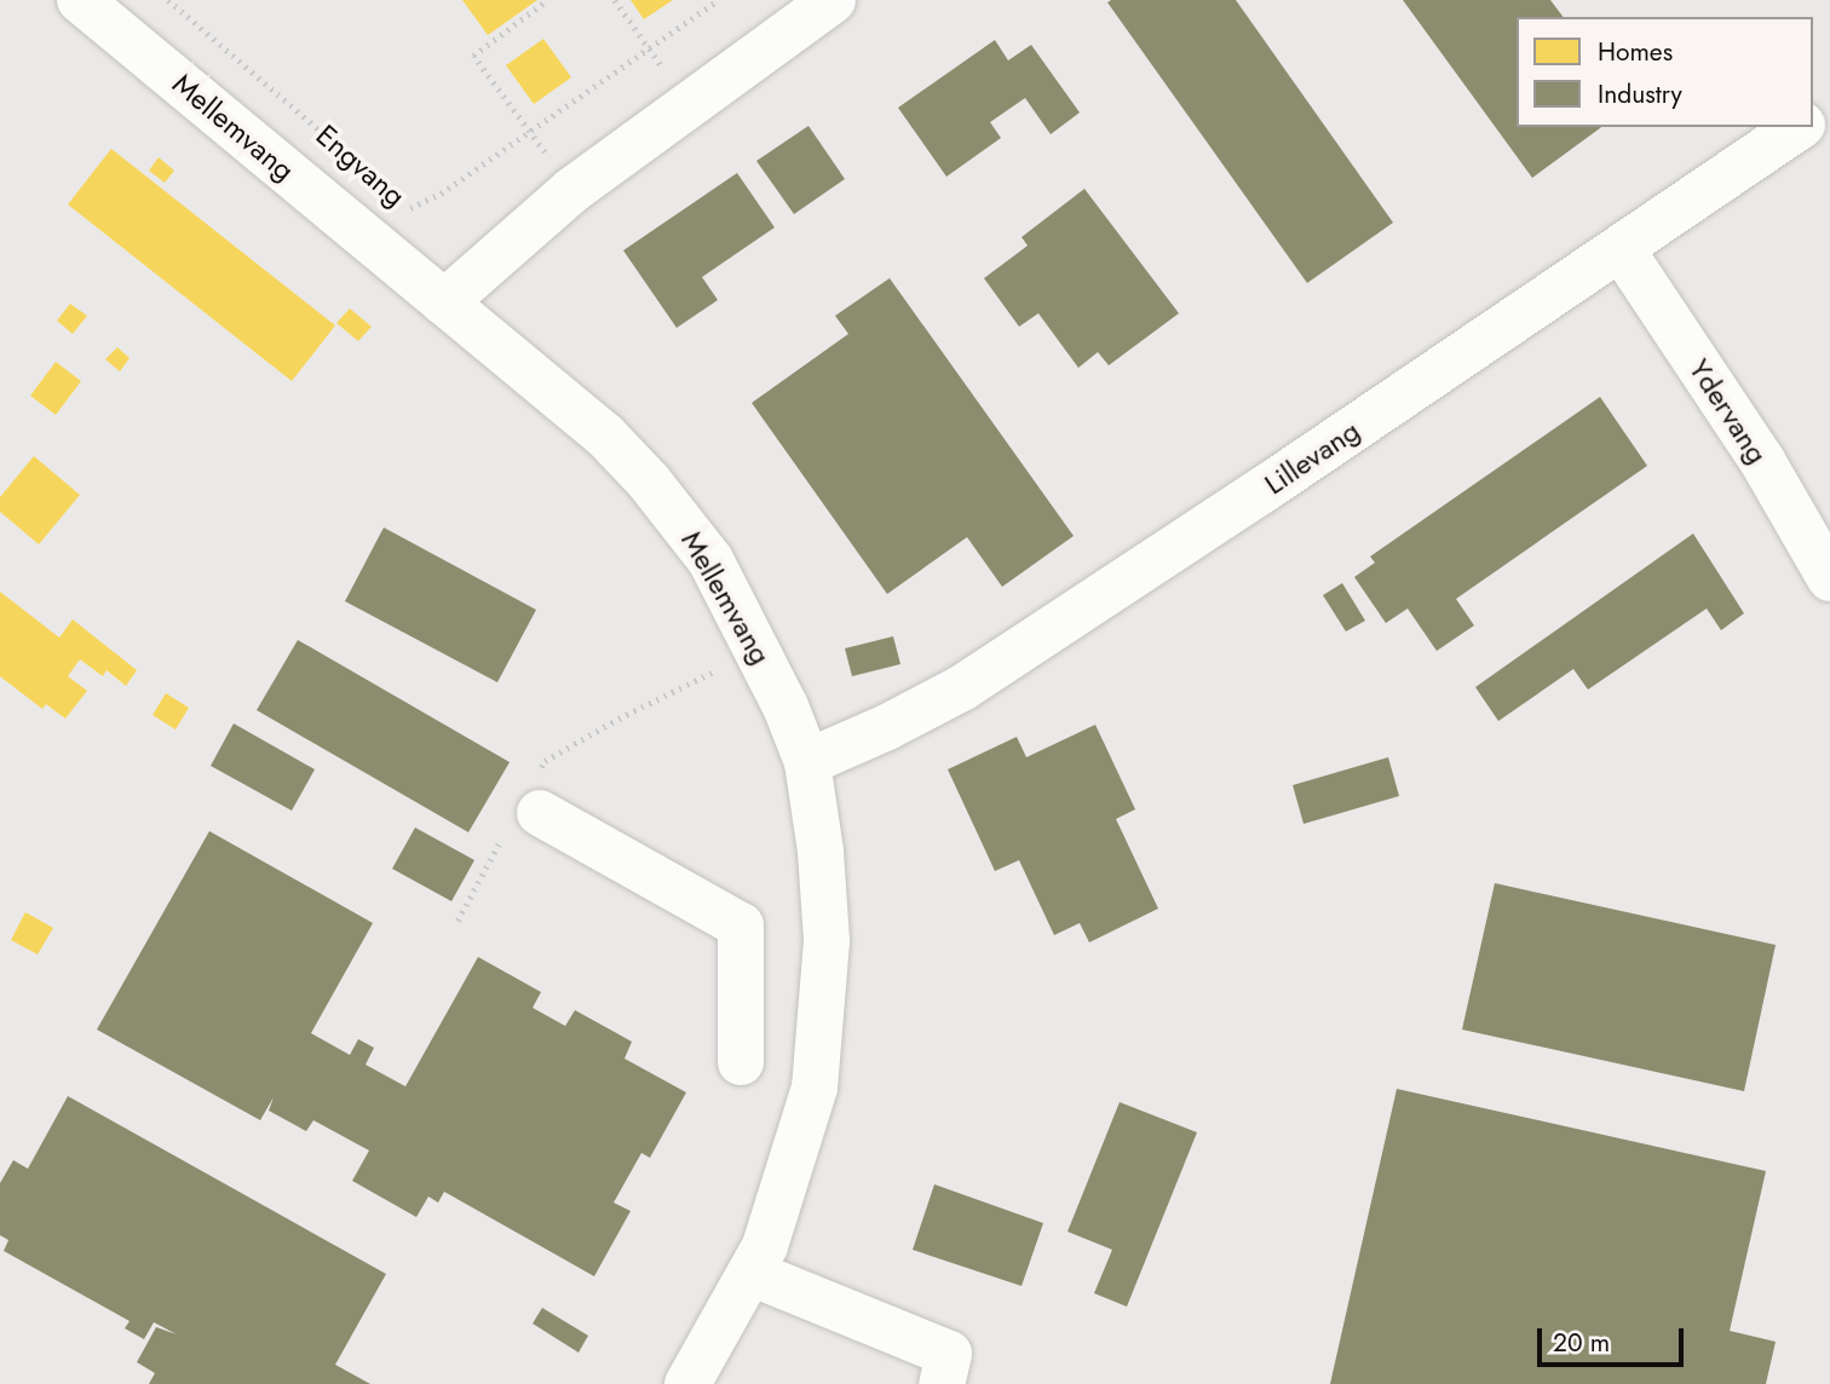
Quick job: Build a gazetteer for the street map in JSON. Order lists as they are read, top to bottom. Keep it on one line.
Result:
{"streets":{"street":["Mellemvang","Ydervang","Lillevang"],"path":["Engvang"]},"crossings":[["Mellemvang","Lillevang"],["Ydervang","Lillevang"]],"legend":["Homes","Industry"],"scale_bar":"20 m"}
